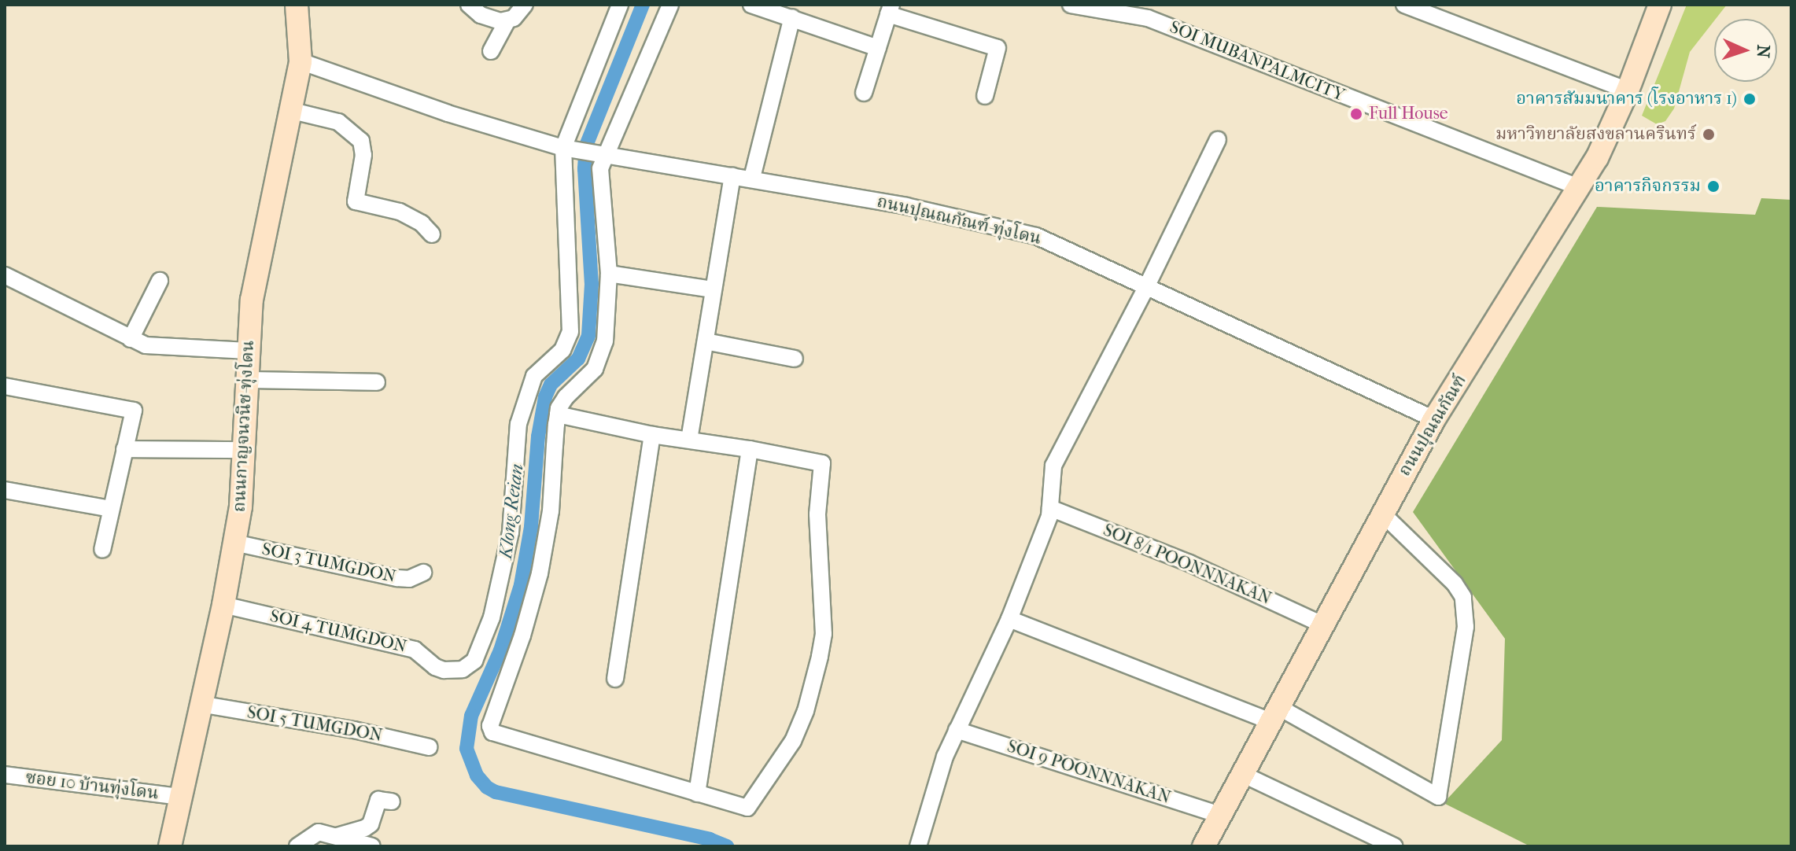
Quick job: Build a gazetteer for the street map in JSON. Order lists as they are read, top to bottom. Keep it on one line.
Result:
{"streets":{"street":["SOI MUBANPALMCITY","ถนนปุณณกัณฑ์-ทุ่งโดน","ถนนปุณณกัณฑ์","ถนนกาญจนวนิช-ทุ่งโดน","SOI 3 TUMGDON","SOI 8/1 POONNNAKAN","SOI 4 TUMGDON","SOI 5 TUMGDON","SOI 9 POONNNAKAN","ซอย 10 บ้านทุ่งโดน"]},"crossings":[["SOI MUBANPALMCITY","ถนนปุณณกัณฑ์"],["ถนนปุณณกัณฑ์-ทุ่งโดน","ถนนปุณณกัณฑ์"],["ถนนปุณณกัณฑ์-ทุ่งโดน","ถนนกาญจนวนิช-ทุ่งโดน"],["ถนนปุณณกัณฑ์-ทุ่งโดน","SOI 4 TUMGDON"],["ถนนปุณณกัณฑ์","SOI 8/1 POONNNAKAN"],["ถนนปุณณกัณฑ์","SOI 9 POONNNAKAN"],["ถนนกาญจนวนิช-ทุ่งโดน","SOI 3 TUMGDON"],["ถนนกาญจนวนิช-ทุ่งโดน","SOI 4 TUMGDON"],["ถนนกาญจนวนิช-ทุ่งโดน","SOI 5 TUMGDON"],["ถนนกาญจนวนิช-ทุ่งโดน","ซอย 10 บ้านทุ่งโดน"]],"water":["Klong Reian"],"places":["อาคารสัมมนาคาร (โรงอาหาร 1)","Full House","มหาวิทยาลัยสงขลานครินทร์","อาคารกิจกรรม"],"north":"right"}
